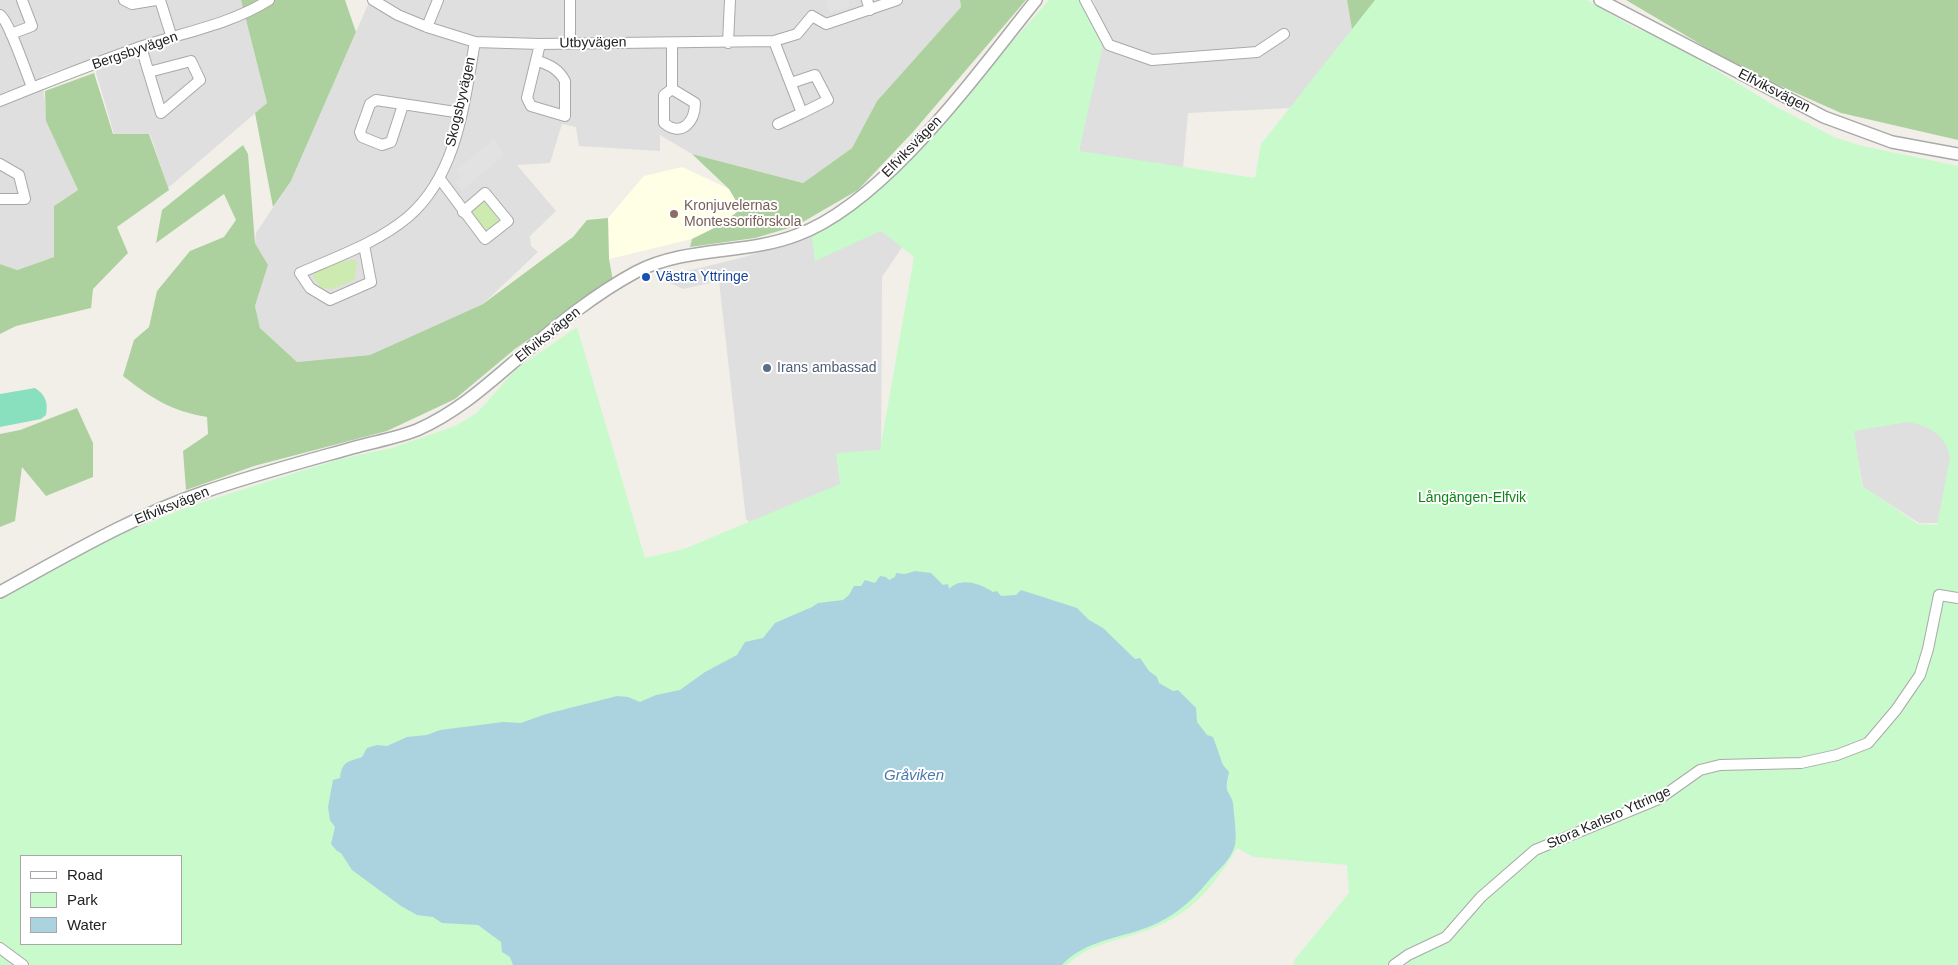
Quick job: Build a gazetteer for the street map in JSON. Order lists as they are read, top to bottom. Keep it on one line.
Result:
{"streets":{"street":["Utbyvägen","Bergsbyvägen","Elfviksvägen","Skogsbyvägen","Stora Karlsro Yttringe"]},"crossings":[["Utbyvägen","Skogsbyvägen"]],"water":["Gråviken"],"parks":["Långängen-Elfvik"],"places":["Kronjuvelernas Montessoriförskola","Västra Yttringe","Irans ambassad"],"legend":["Road","Park","Water"]}
